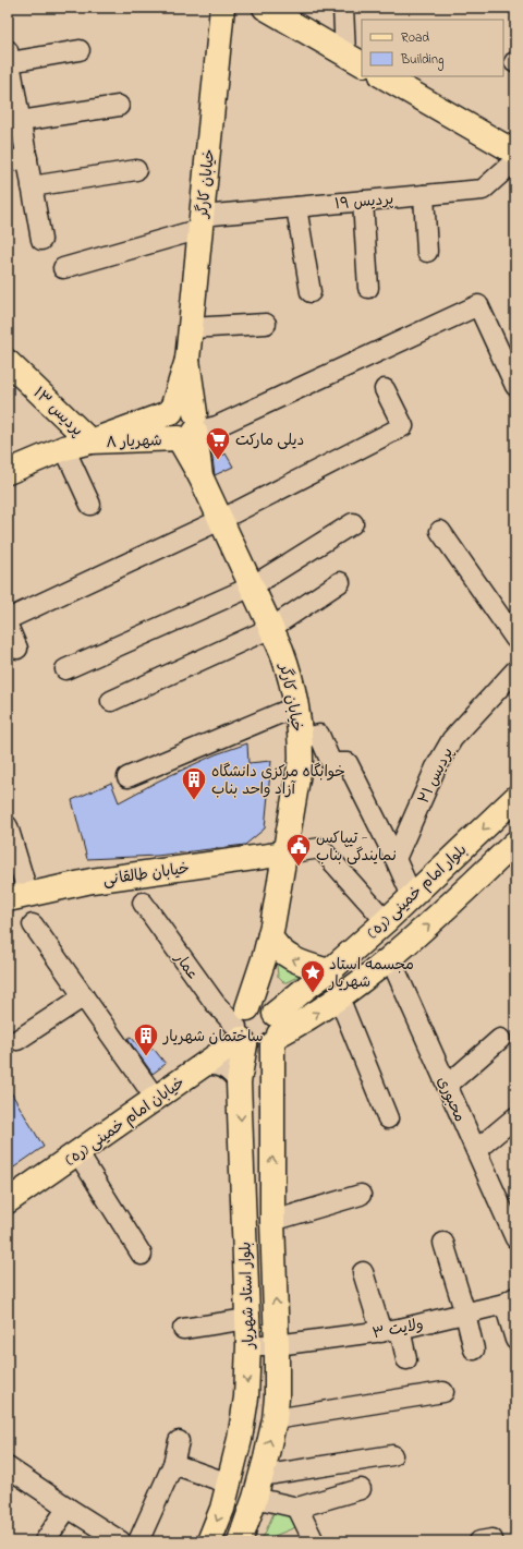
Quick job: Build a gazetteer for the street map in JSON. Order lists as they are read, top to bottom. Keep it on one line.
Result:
{"streets":{"main road":["خیابان کارگر","پردیس ۱۳","شهریار ۸","خیابان طالقانی","بلوار امام خمینی (ره)","خیابان امام خمینی (ره)","بلوار استاد شهریار"],"street":["پردیس ۱۹","پردیس ۲۱","عمار","محبوری","ولایت ۳"]},"crossings":[["خیابان کارگر","پردیس ۱۹"],["خیابان کارگر","شهریار ۸"],["خیابان کارگر","خیابان طالقانی"],["خیابان کارگر","بلوار استاد شهریار"],["پردیس ۱۳","شهریار ۸"],["بلوار امام خمینی (ره)","محبوری"],["بلوار امام خمینی (ره)","بلوار استاد شهریار"],["عمار","خیابان امام خمینی (ره)"],["عمار","بلوار استاد شهریار"],["خیابان امام خمینی (ره)","بلوار استاد شهریار"],["بلوار استاد شهریار","ولایت ۳"]],"places":{"supermarket":["دیلی مارکت"],"building":["خوابگاه مرکزی دانشگاه آزاد واحد بناب","ساختمان شهریار"],"public building":["تیپاکس - نمایندگی بناب"],"place":["مجسمه استاد شهریار"]},"legend":["Road","Building"]}
